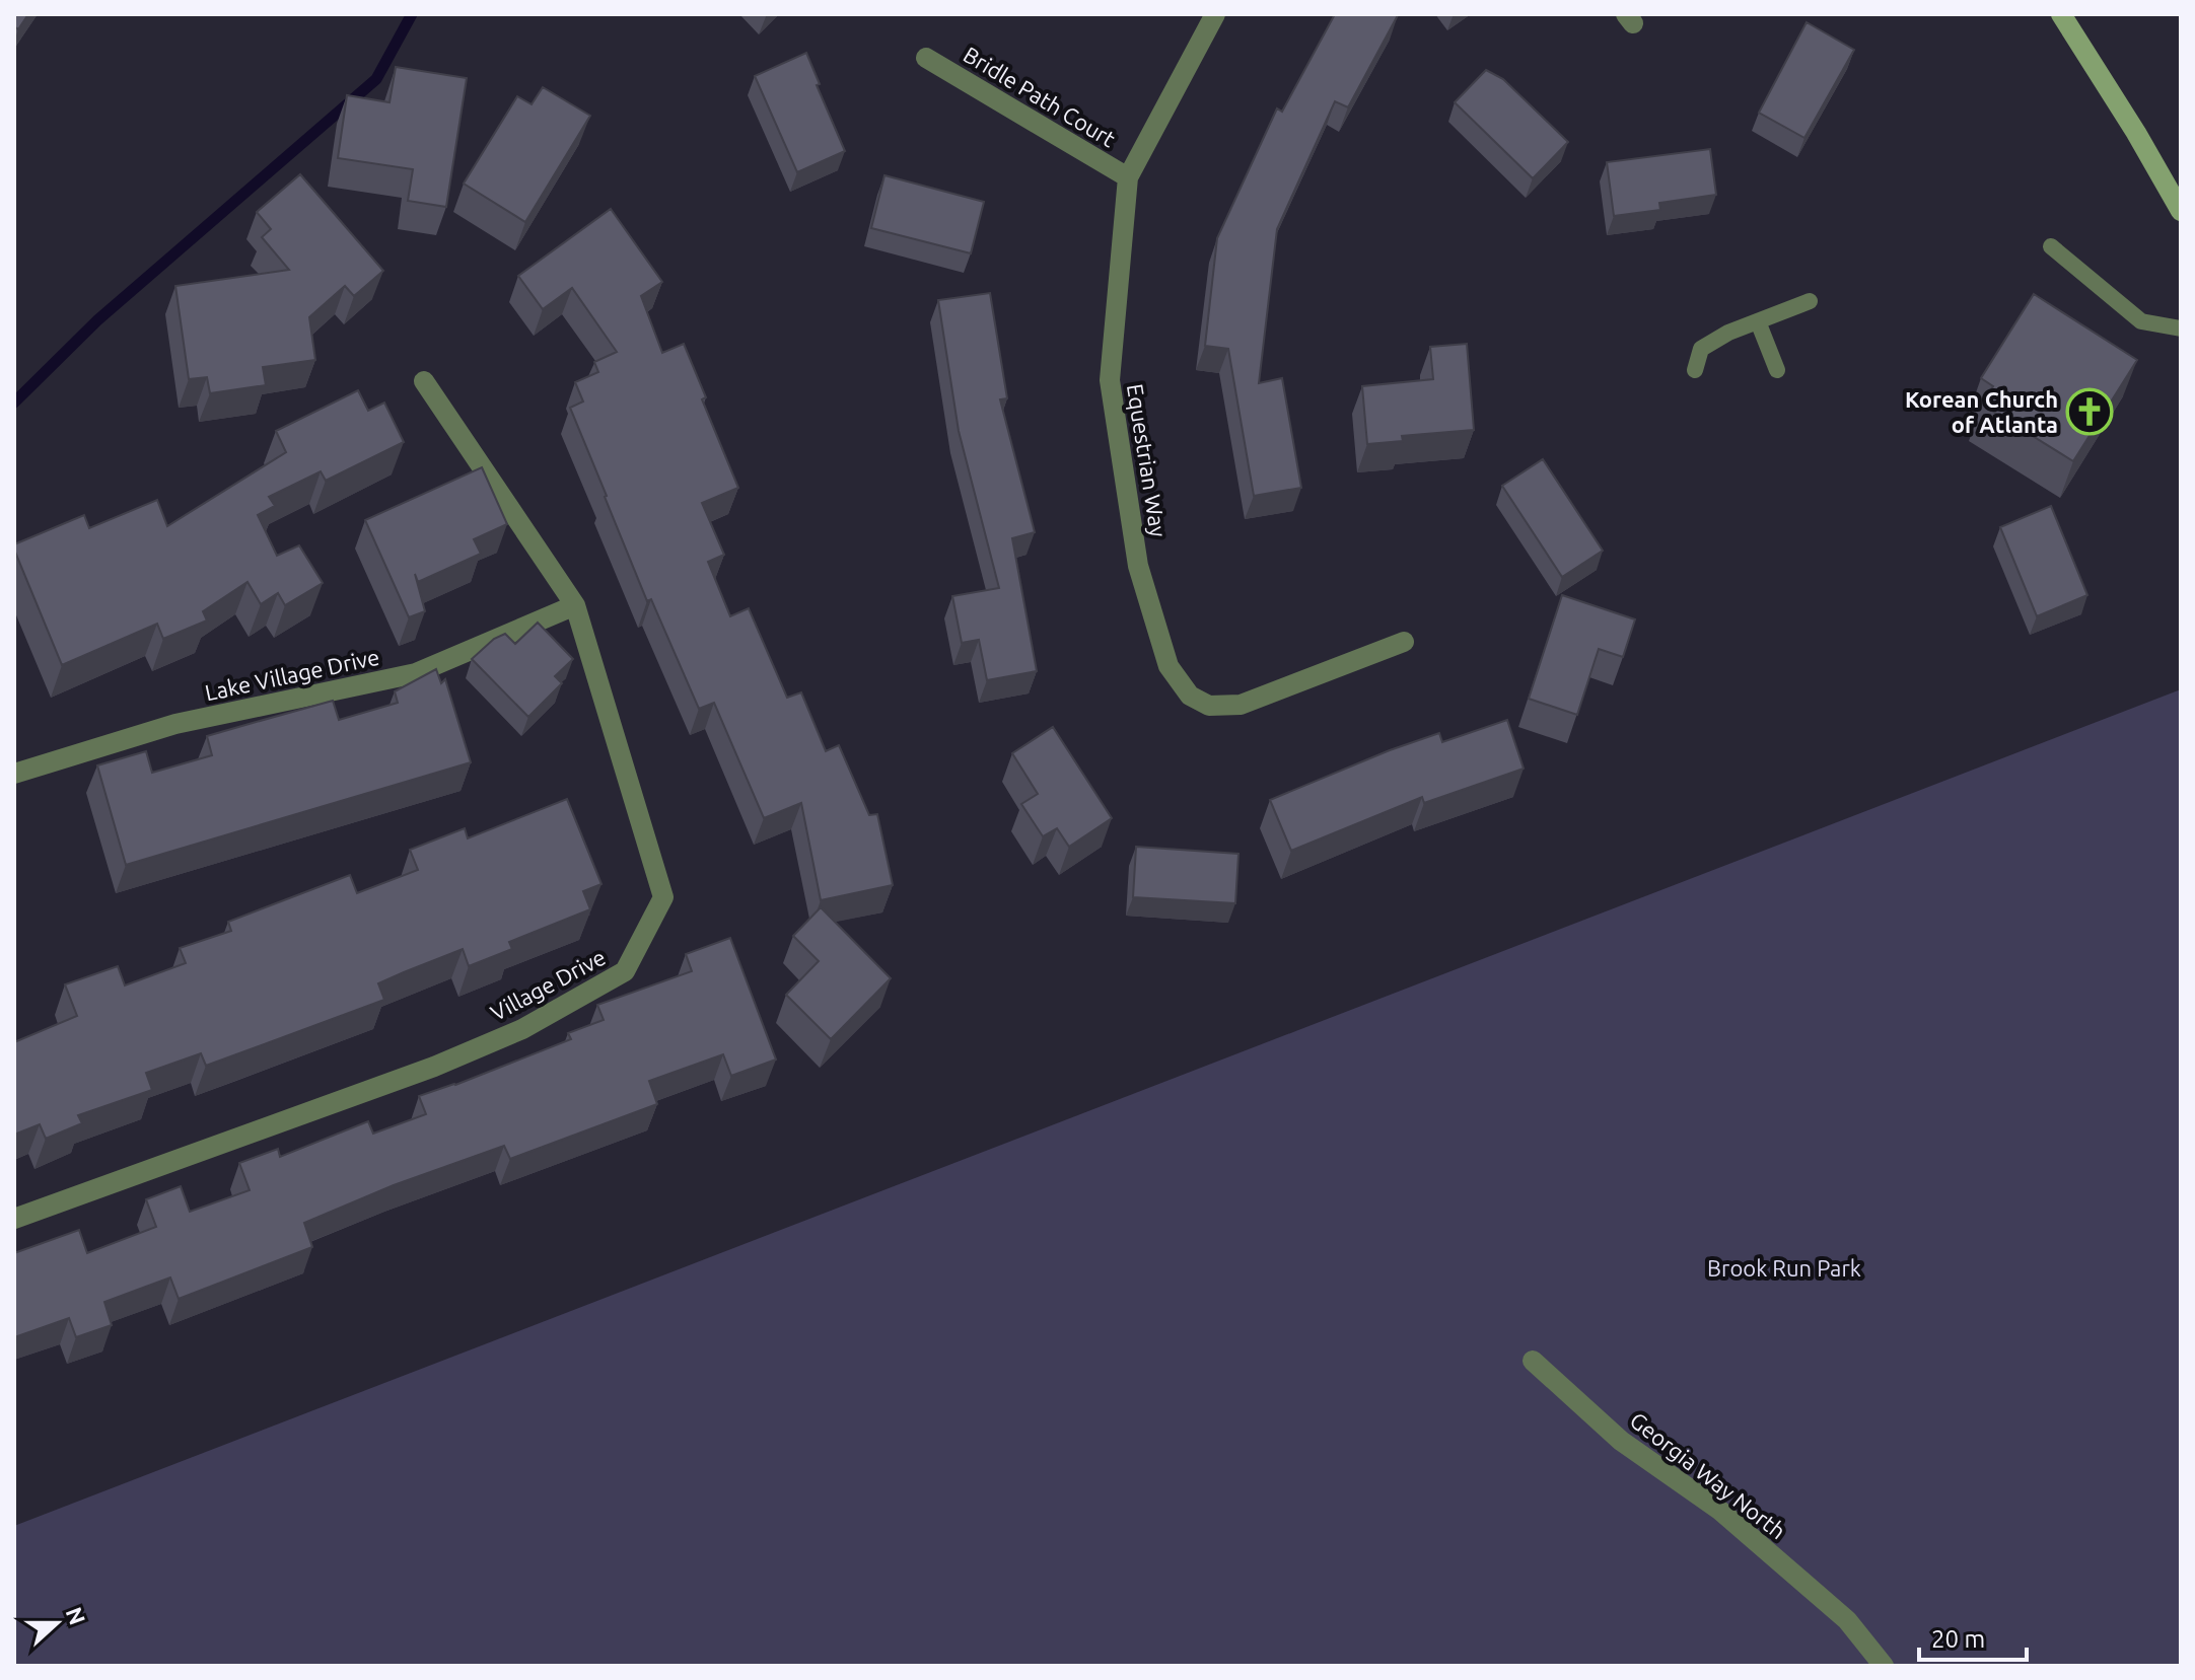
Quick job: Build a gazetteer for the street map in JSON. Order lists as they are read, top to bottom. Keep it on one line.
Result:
{"streets":{"street":["Bridle Path Court","Equestrian Way","Lake Village Drive","Village Drive","Georgia Way North"]},"crossings":[["Bridle Path Court","Equestrian Way"],["Lake Village Drive","Village Drive"]],"parks":["Brook Run Park"],"places":{"church":["Korean Church of Atlanta"]},"scale_bar":"20 m","north":"right"}
